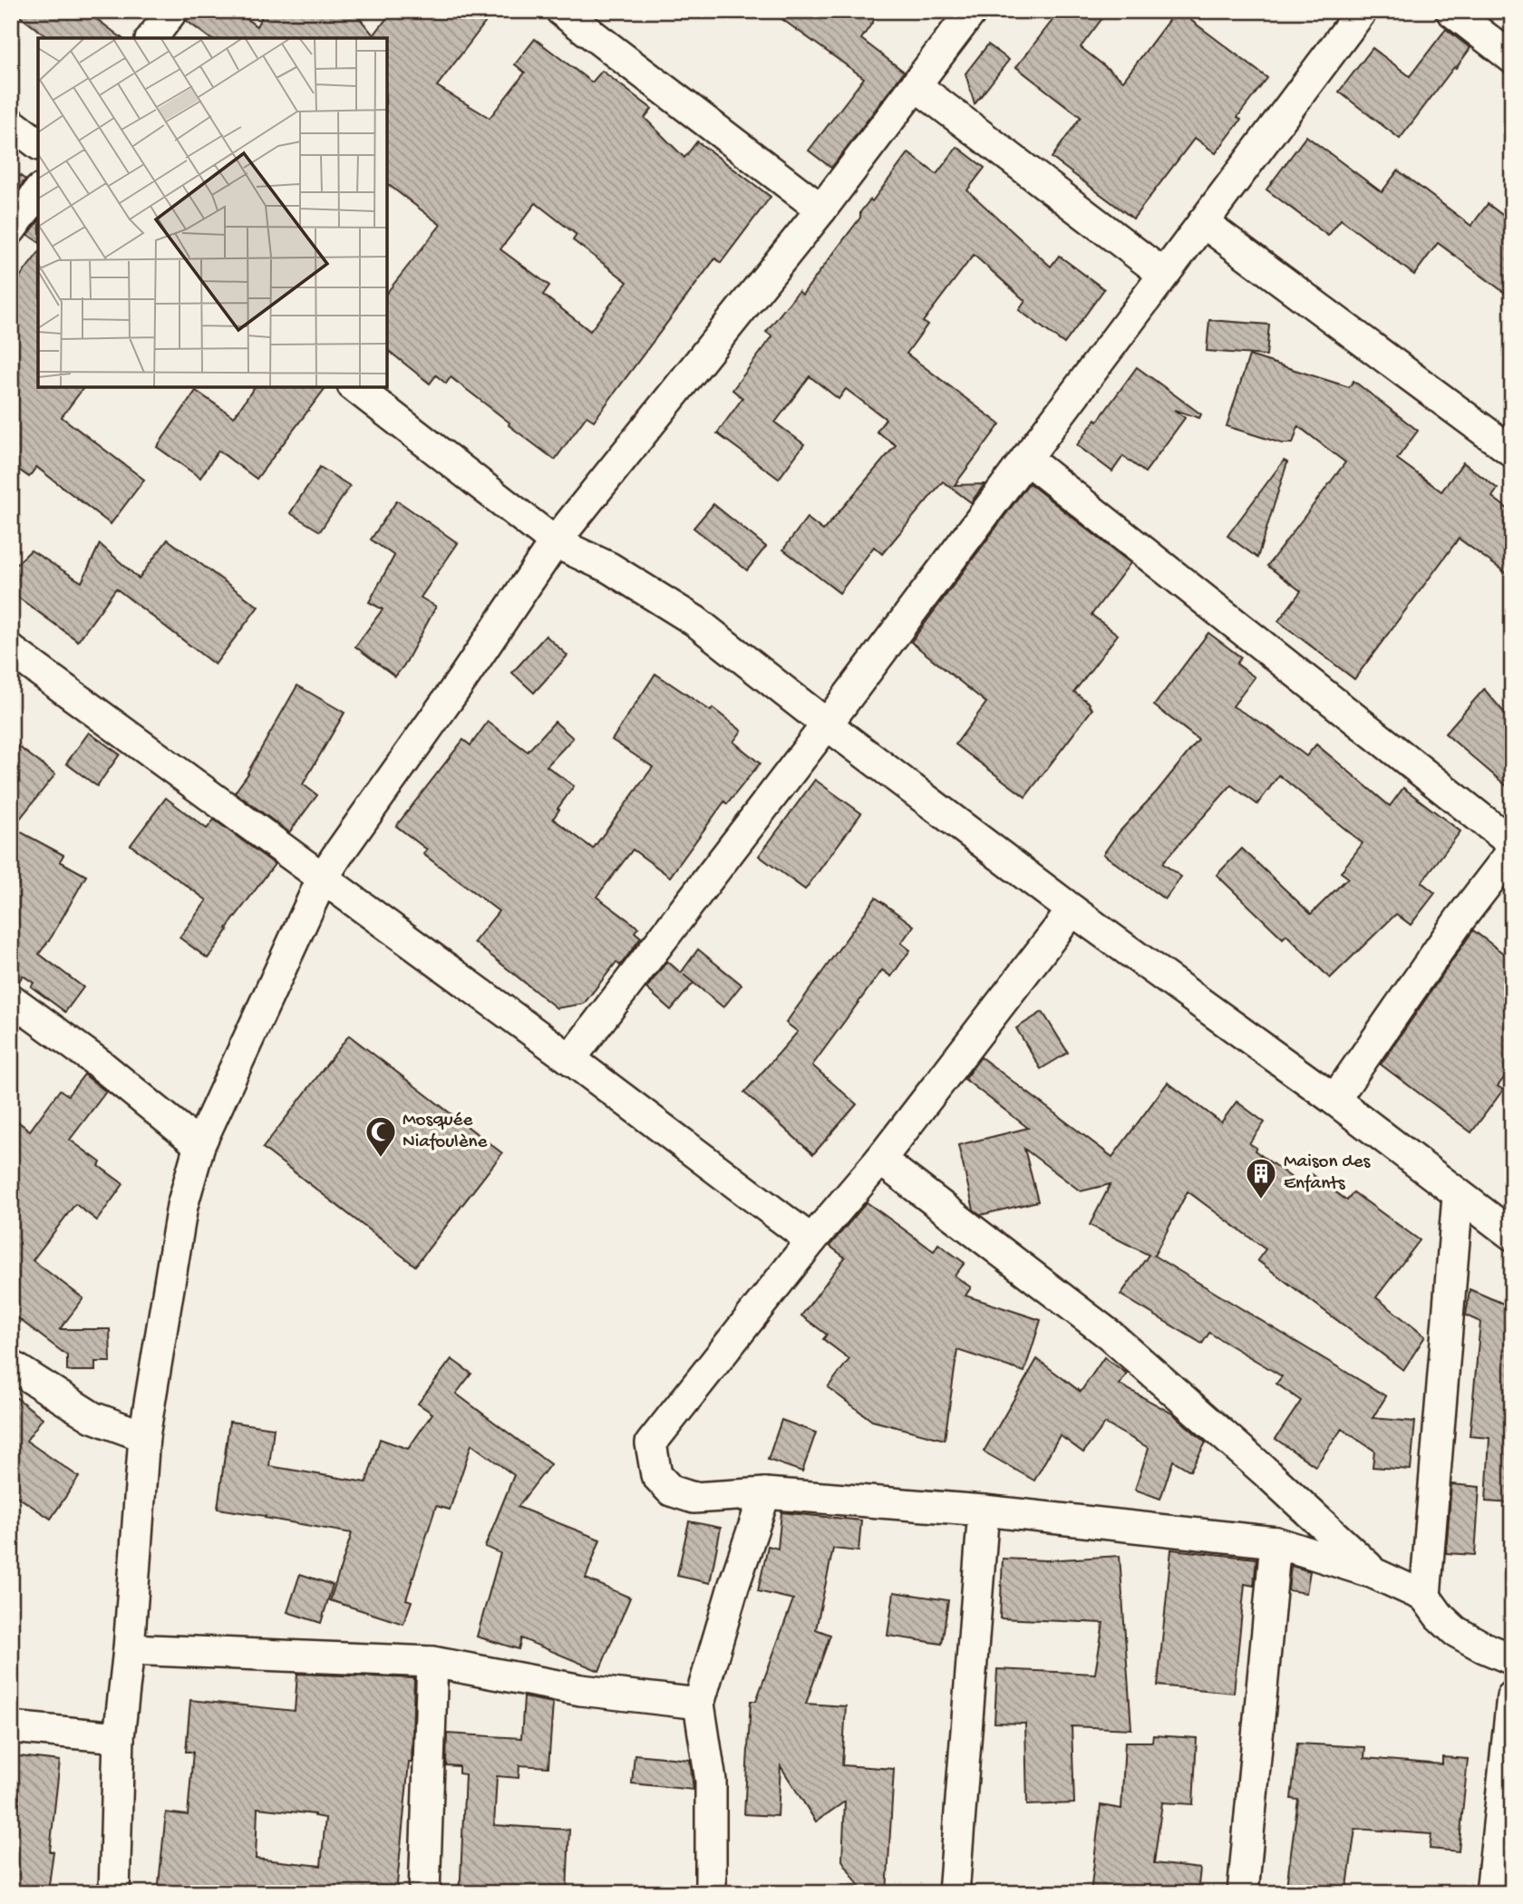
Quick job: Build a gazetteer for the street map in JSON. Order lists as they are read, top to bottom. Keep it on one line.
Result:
{"places":{"mosque":["Mosquée Niafoulène"],"building":["Maison des Enfants"]}}
